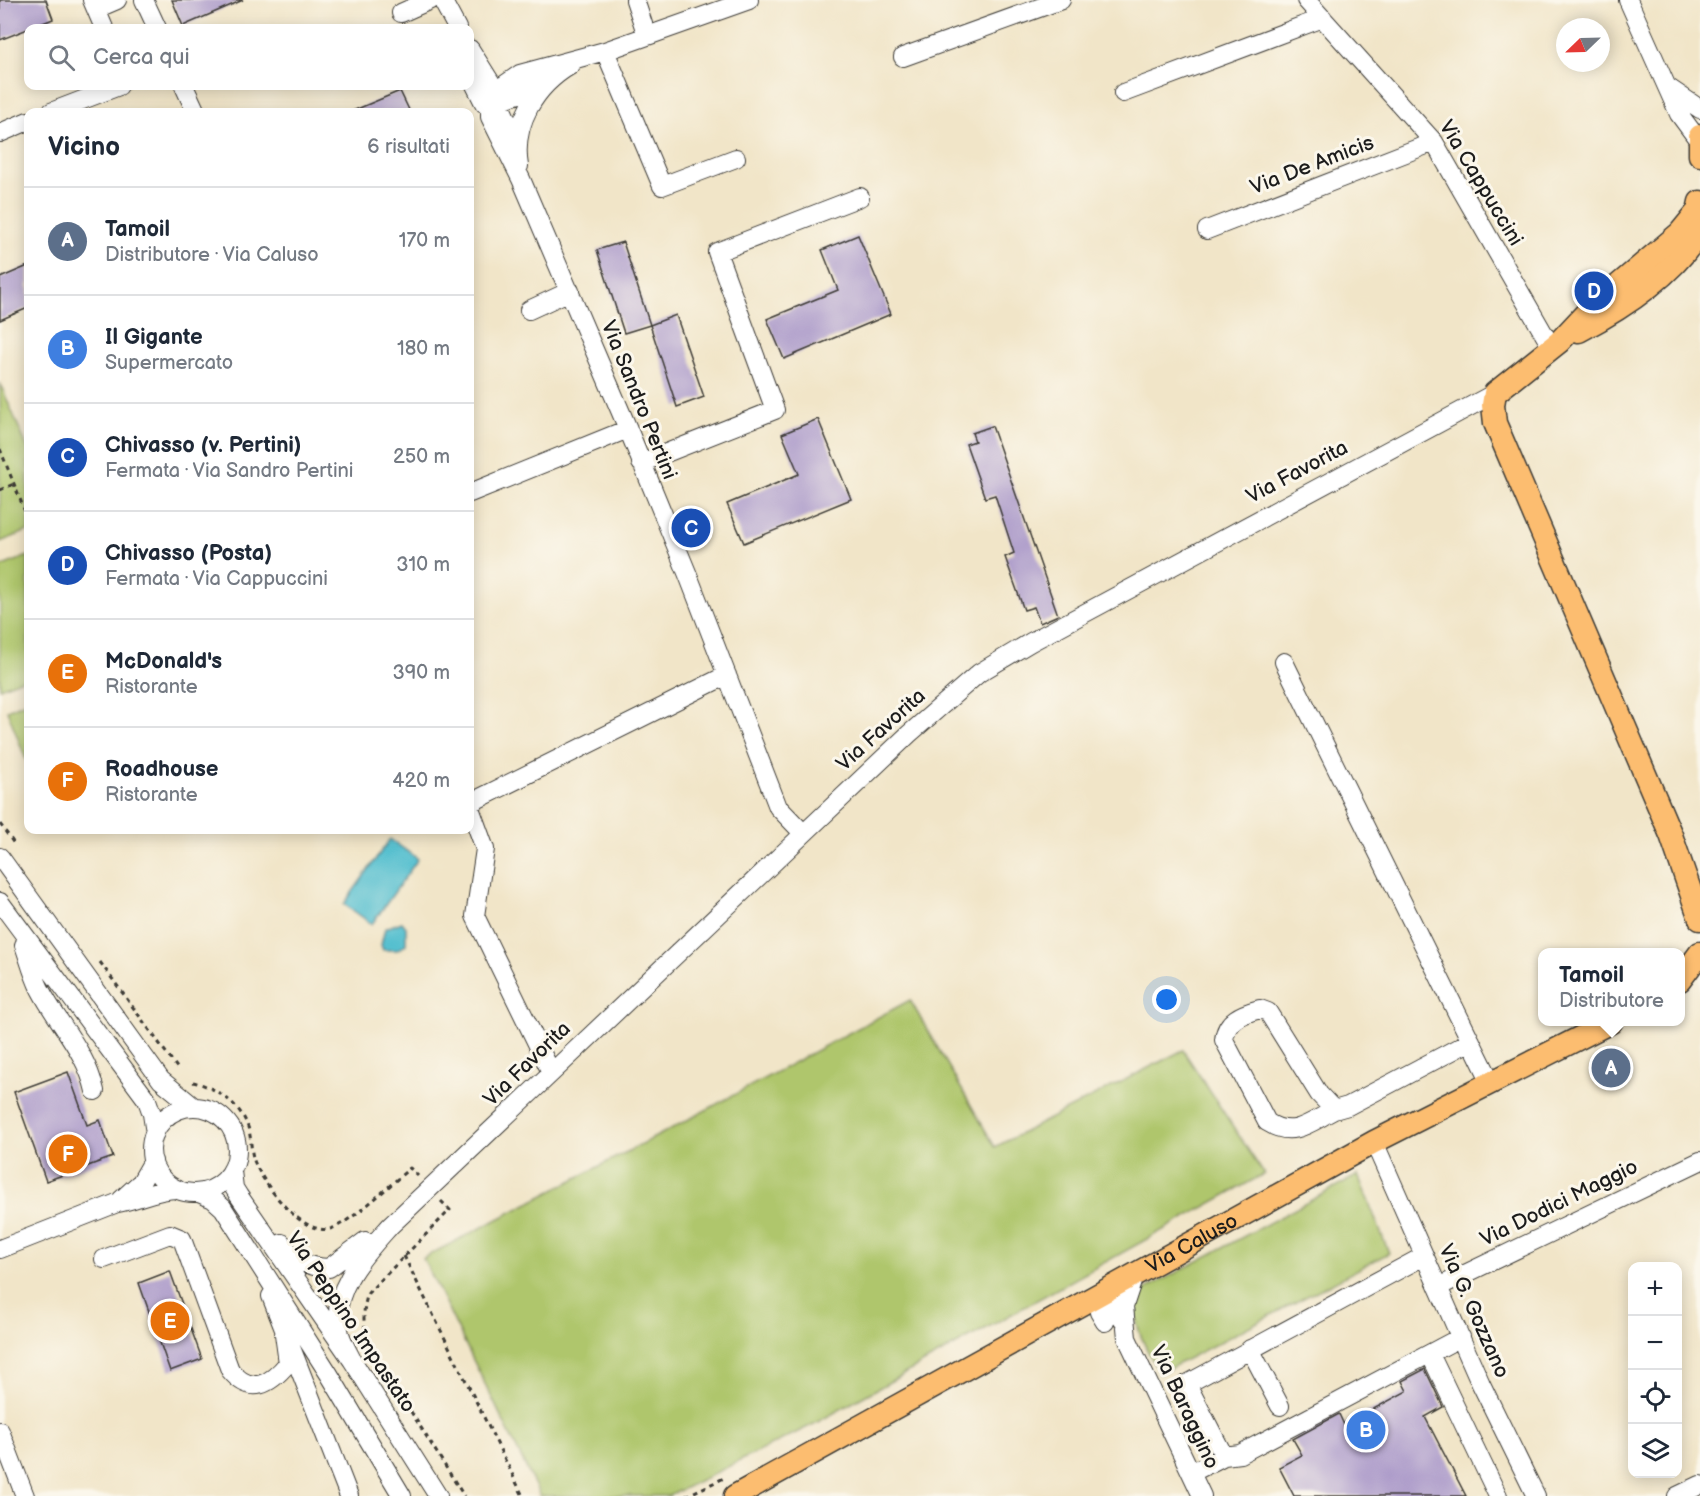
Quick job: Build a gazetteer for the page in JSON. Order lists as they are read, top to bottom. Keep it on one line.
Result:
{"streets":{"main road":["Via Caluso"],"street":["Via De Amicis","Via Cappuccini","Via Sandro Pertini","Via Favorita","Via Dodici Maggio","Via G. Gozzano","Via Peppino Impastato","Via Baraggino"]},"crossings":[["Via De Amicis","Via Cappuccini"],["Via Sandro Pertini","Via Favorita"],["Via Favorita","Via Peppino Impastato"],["Via Dodici Maggio","Via G. Gozzano"],["Via Caluso","Via G. Gozzano"],["Via Caluso","Via Baraggino"]],"north":"bottom left","page":{"search":"Cerca qui","heading":["Vicino","6 risultati"],"list":[{"mark":"A","name":"Tamoil","note":"Distributore · Via Caluso","value":"170 m"},{"mark":"B","name":"Il Gigante","note":"Supermercato","value":"180 m"},{"mark":"C","name":"Chivasso (v. Pertini)","note":"Fermata · Via Sandro Pertini","value":"250 m"},{"mark":"D","name":"Chivasso (Posta)","note":"Fermata · Via Cappuccini","value":"310 m"},{"mark":"E","name":"McDonald's","note":"Ristorante","value":"390 m"},{"mark":"F","name":"Roadhouse","note":"Ristorante","value":"420 m"}],"pins":["D","C","A","F","E","B"],"popup":["Tamoil","Distributore"],"map_buttons":["+","−"]}}
